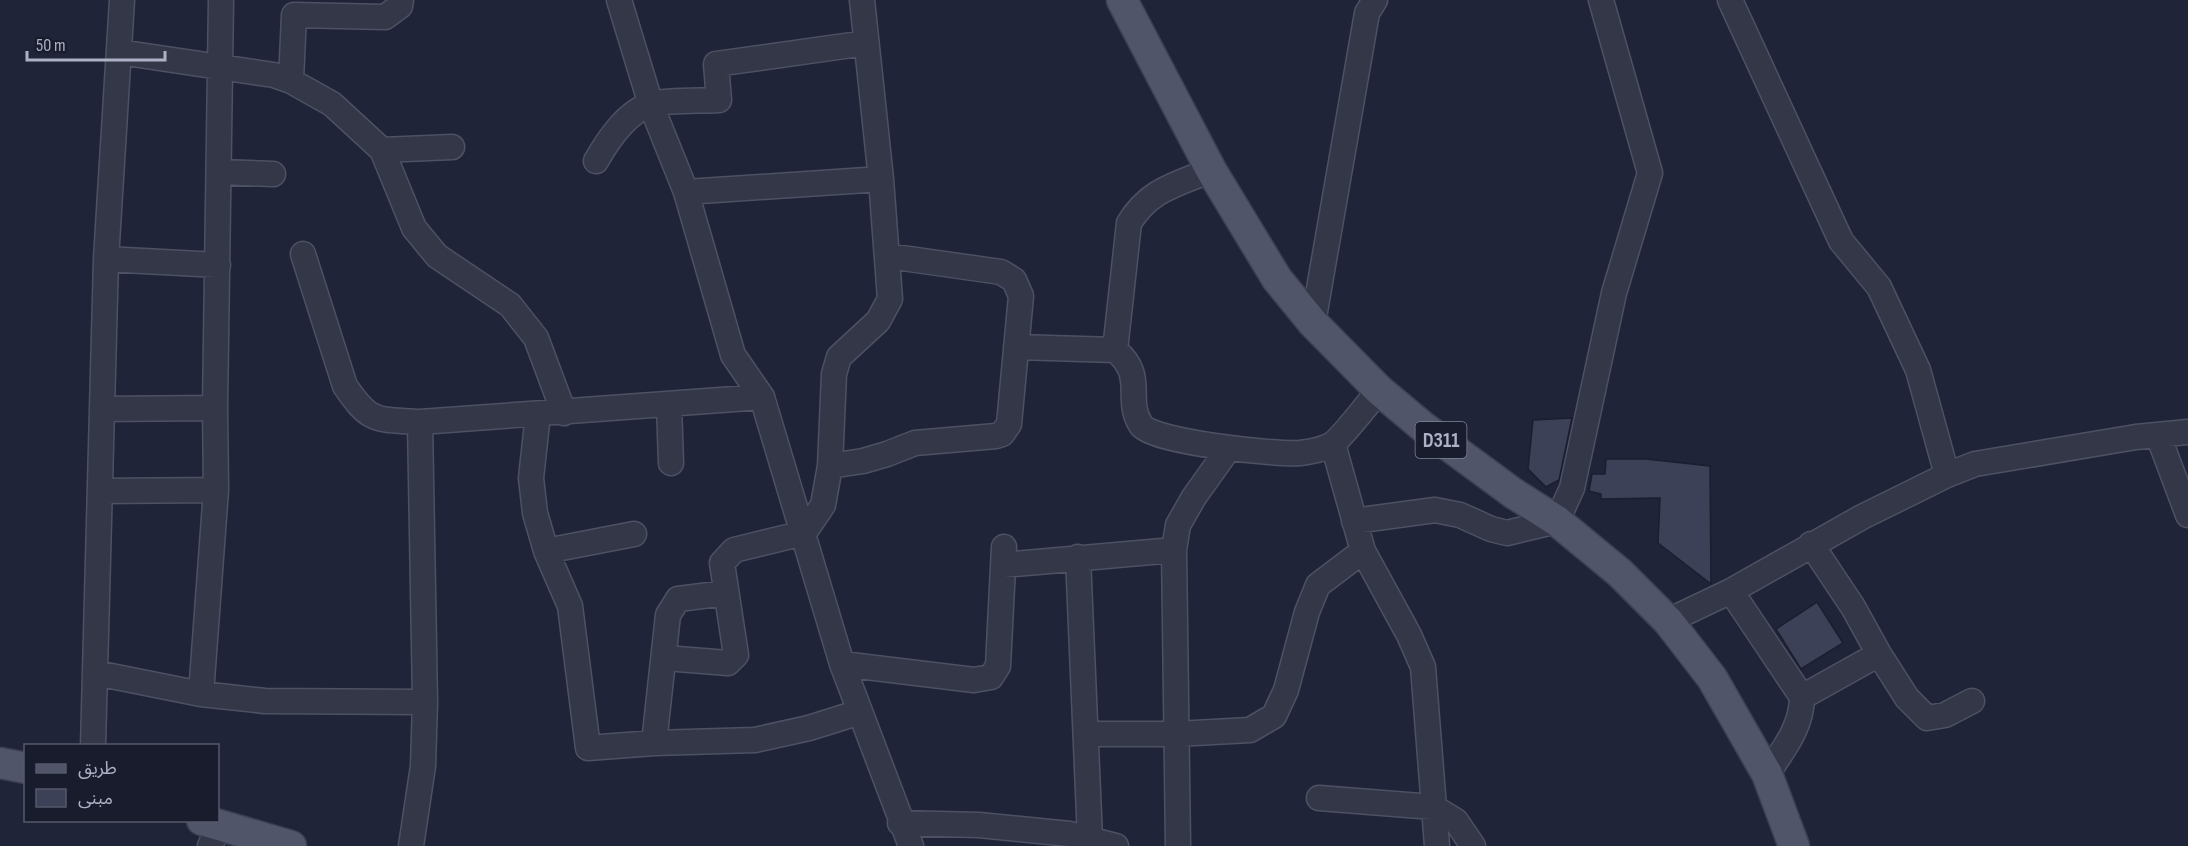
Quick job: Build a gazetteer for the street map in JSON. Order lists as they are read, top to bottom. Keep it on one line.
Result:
{"streets":{"main road":["D311"]},"legend":["طريق","مبنى"],"scale_bar":"50 m"}
